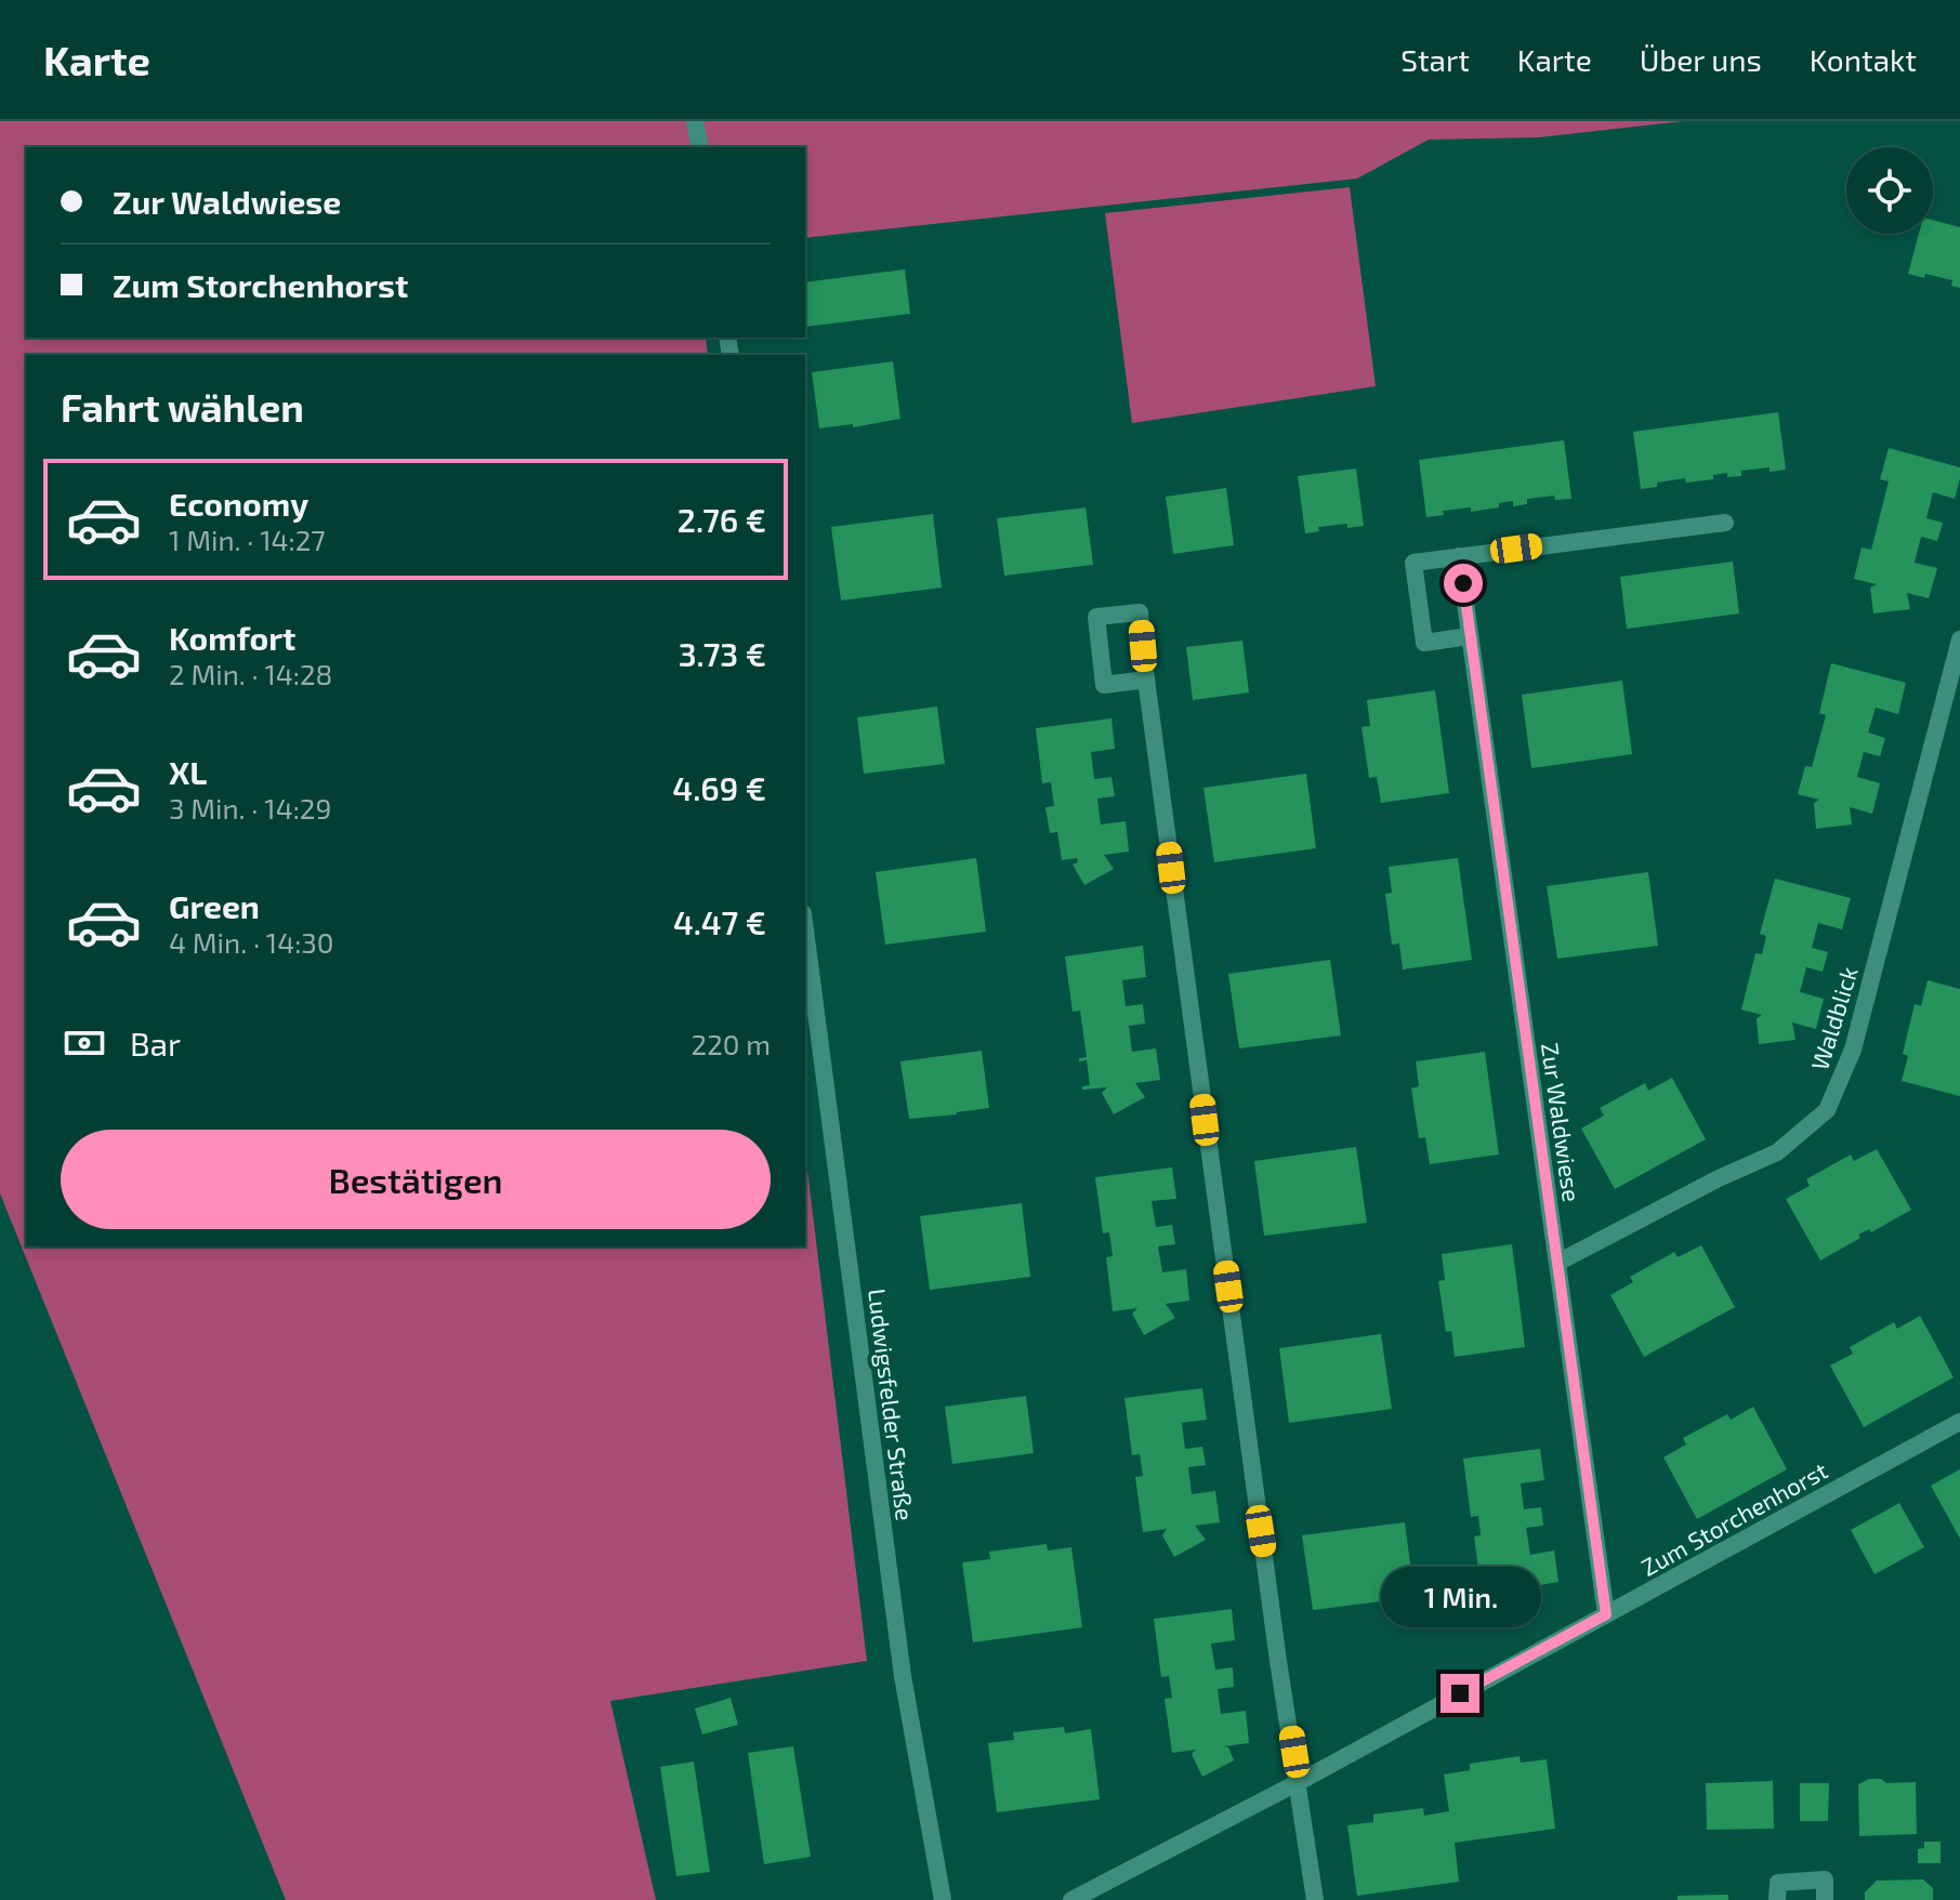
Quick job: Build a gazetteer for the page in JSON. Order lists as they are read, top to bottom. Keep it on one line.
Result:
{"streets":{"street":["Waldblick","Zur Waldwiese","Ludwigsfelder Straße","Zum Storchenhorst"]},"crossings":[["Waldblick","Zur Waldwiese"],["Zur Waldwiese","Zum Storchenhorst"]],"page":{"header":"Karte","nav":["Start","Karte","Über uns","Kontakt"],"banner":["Zur Waldwiese","Zum Storchenhorst"],"heading":"Fahrt wählen","list":[{"name":"Economy","note":"1 Min. · 14:27","value":"2.76 €"},{"name":"Komfort","note":"2 Min. · 14:28","value":"3.73 €"},{"name":"XL","note":"3 Min. · 14:29","value":"4.69 €"},{"name":"Green","note":"4 Min. · 14:30","value":"4.47 €"}],"pay":["Bar","220 m"],"buttons":"Bestätigen","bubble":"1 Min."}}
